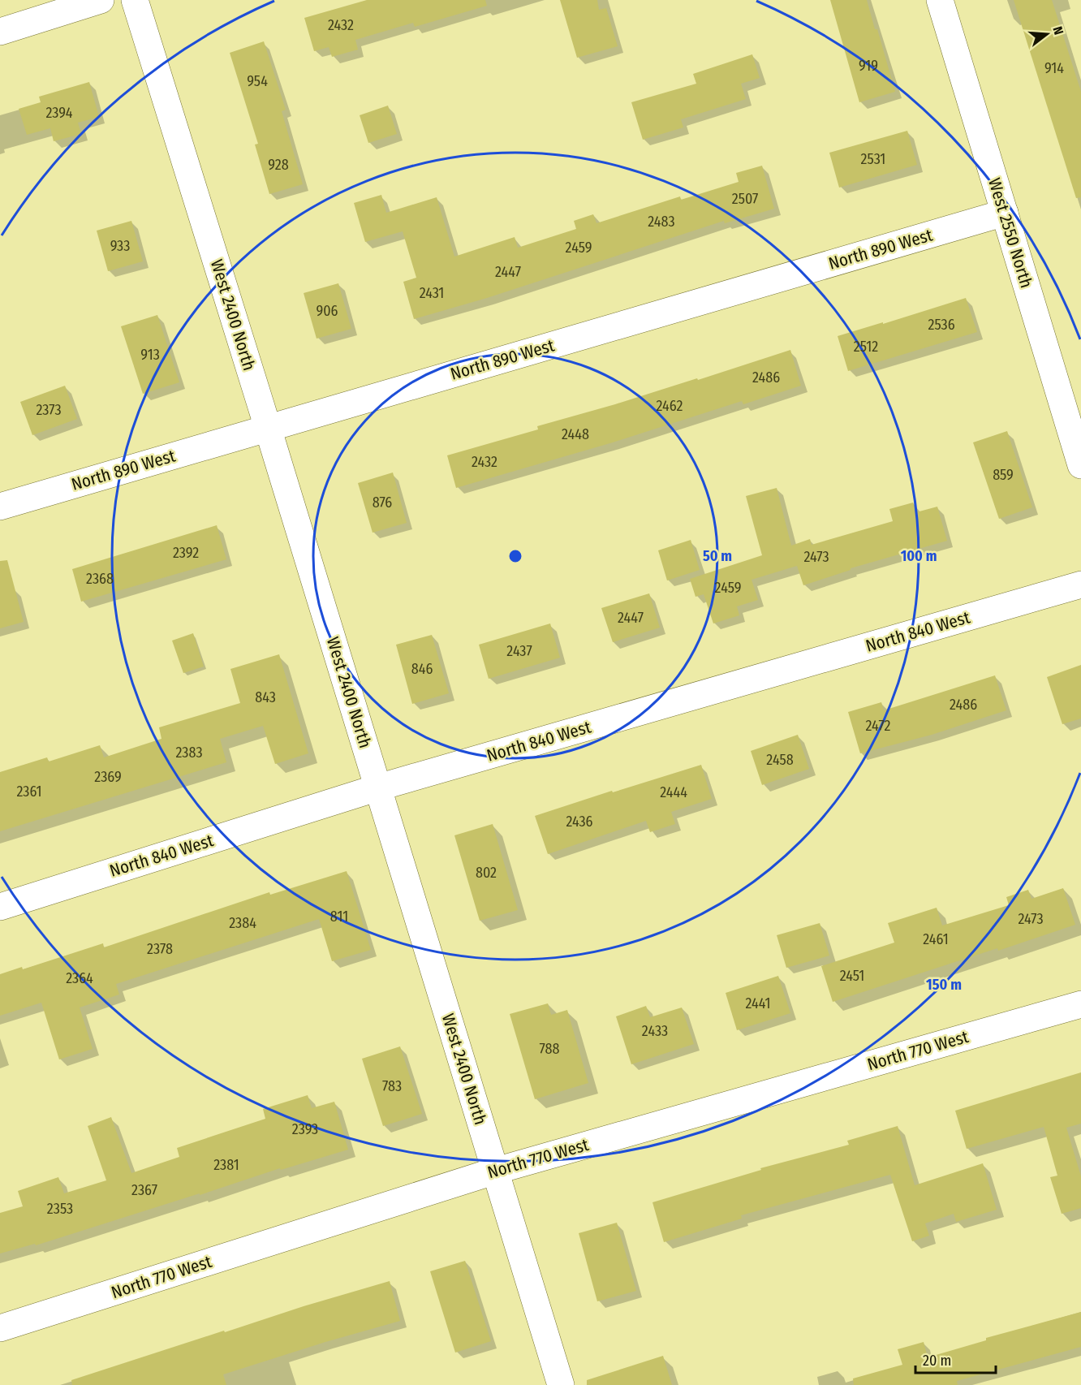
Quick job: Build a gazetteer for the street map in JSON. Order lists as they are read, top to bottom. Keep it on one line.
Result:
{"streets":{"street":["West 2550 North","North 890 West","West 2400 North","North 840 West","North 770 West"]},"crossings":[["West 2550 North","North 890 West"],["North 890 West","West 2400 North"],["West 2400 North","North 840 West"],["West 2400 North","North 770 West"]],"house_numbers":["2432","919","914","954","2394","2531","928","2507","2483","933","2459","2447","2431","906","2536","2512","913","2486","2462","2373","2448","2432","859","876","2392","2473","2368","2459","2447","2437","846","843","2486","2472","2383","2458","2369","2361","2444","2436","802","811","2473","2384","2461","2378","2451","2364","2441","2433","788","783","2393","2381","2367","2353"],"scale_bar":"20 m","north":"right","rings":["50 m","100 m","150 m"]}
